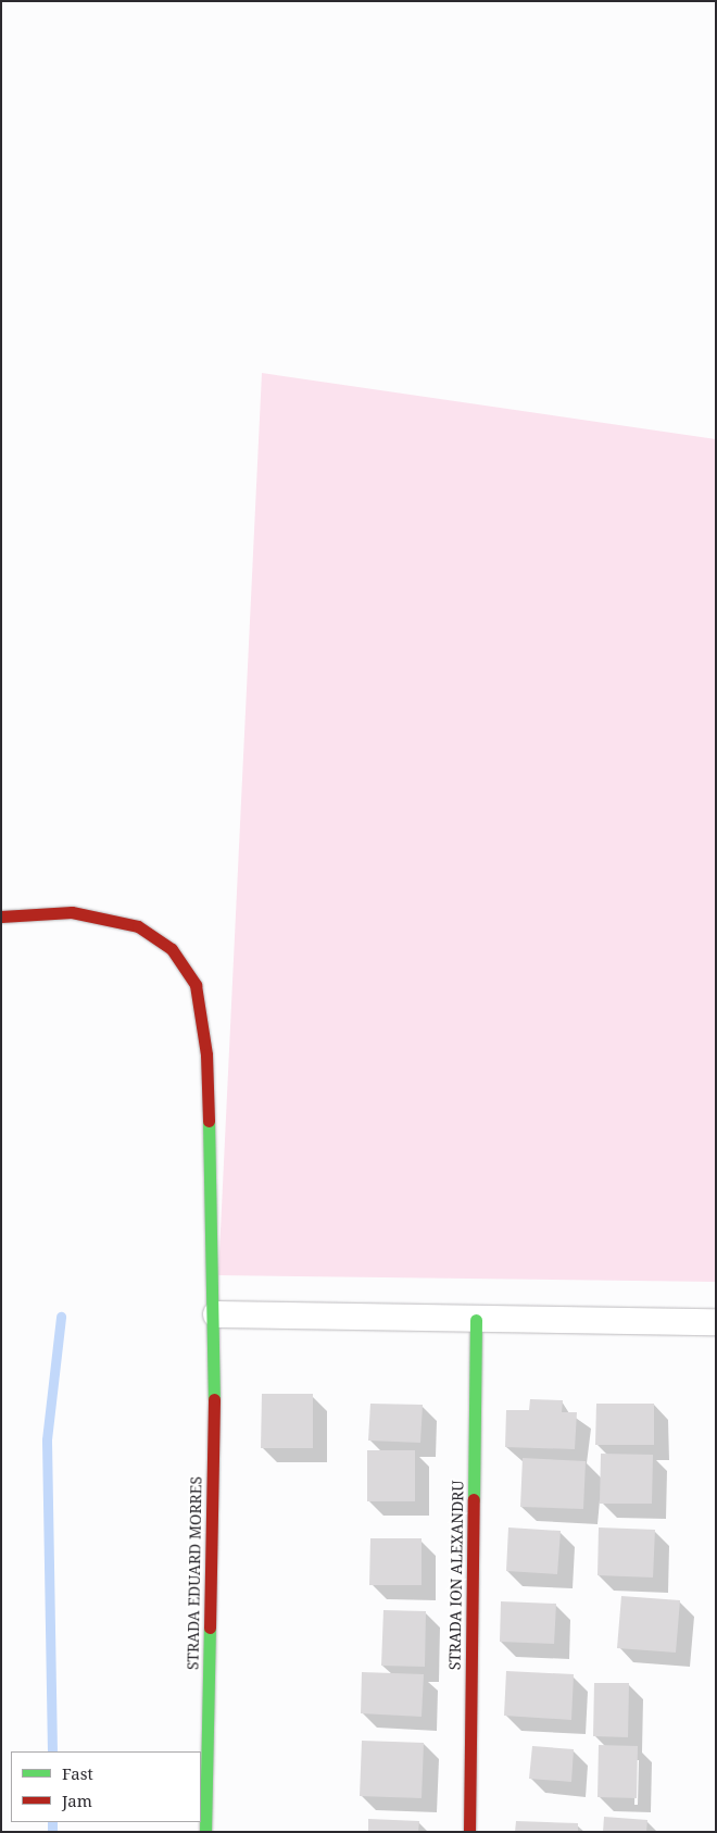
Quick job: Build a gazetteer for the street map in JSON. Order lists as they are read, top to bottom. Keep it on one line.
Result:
{"streets":{"street":["STRADA EDUARD MORRES","STRADA ION ALEXANDRU"]},"legend":["Fast","Jam"]}
